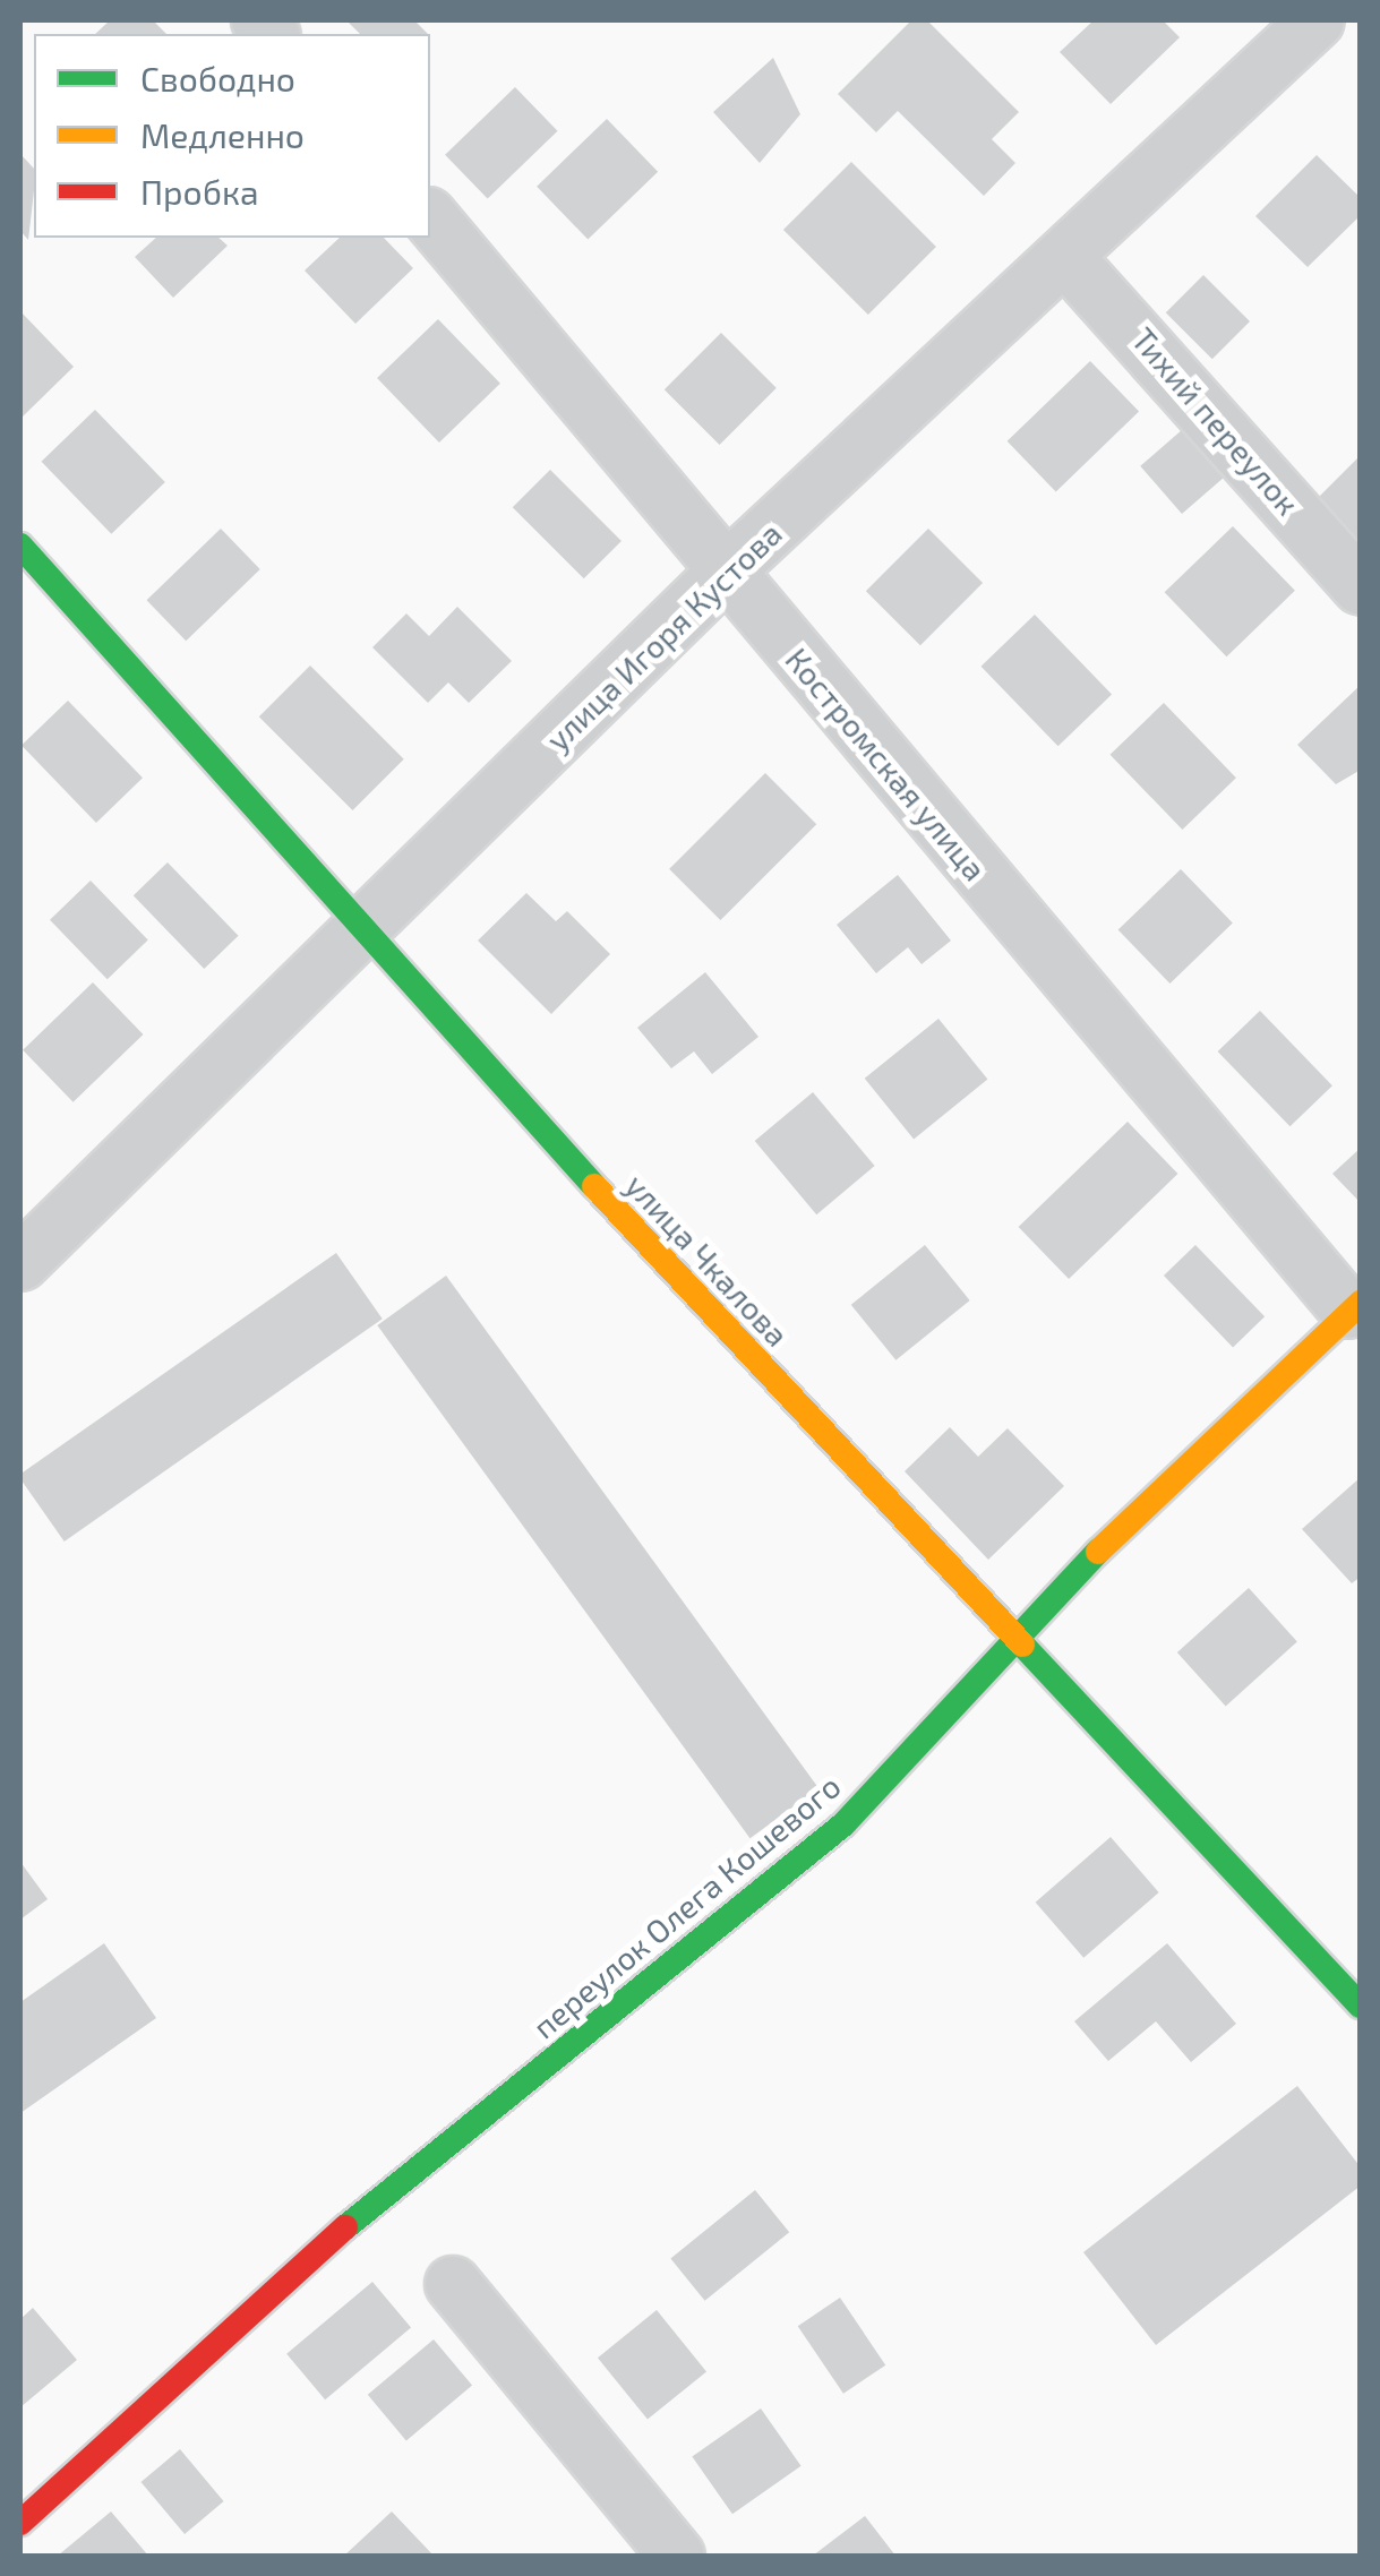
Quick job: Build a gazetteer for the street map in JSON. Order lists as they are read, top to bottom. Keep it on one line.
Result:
{"streets":{"street":["Тихий переулок","улица Игоря Кустова","Костромская улица","улица Чкалова","переулок Олега Кошевого"]},"crossings":[["Тихий переулок","улица Игоря Кустова"],["улица Игоря Кустова","Костромская улица"],["улица Игоря Кустова","улица Чкалова"],["Костромская улица","переулок Олега Кошевого"],["улица Чкалова","переулок Олега Кошевого"]],"legend":["Свободно","Медленно","Пробка"]}
